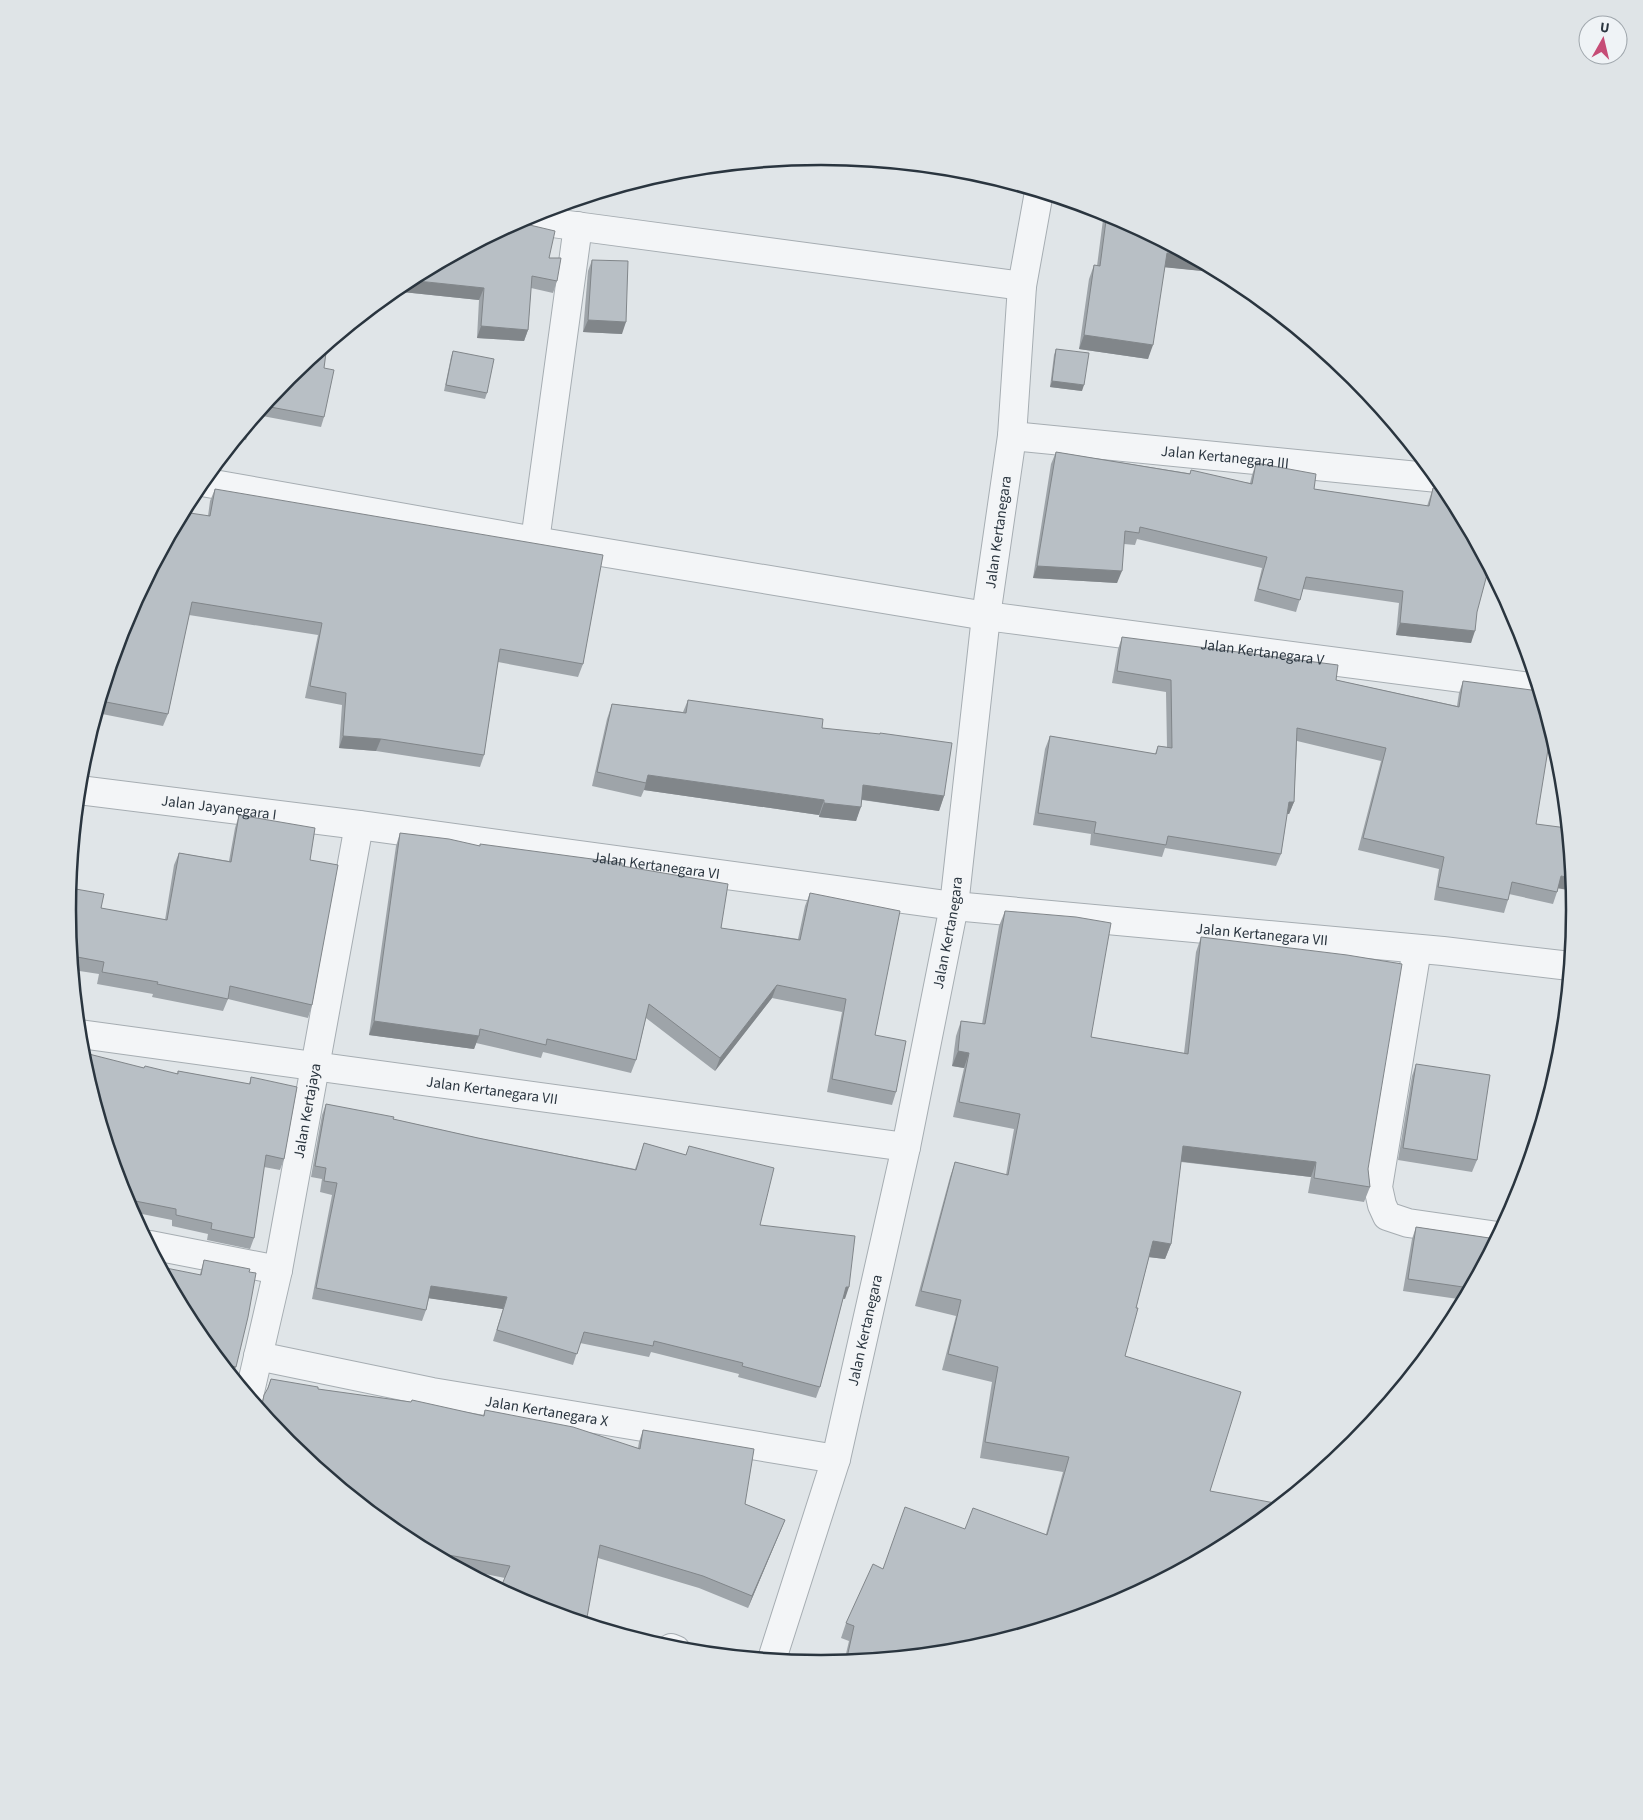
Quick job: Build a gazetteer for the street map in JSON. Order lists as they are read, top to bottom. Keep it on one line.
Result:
{"streets":{"street":["Jalan Kertanegara III","Jalan Kertanegara","Jalan Kertanegara V","Jalan Jayanegara I","Jalan Kertanegara VI","Jalan Kertanegara VII","Jalan Kertajaya","Jalan Kertanegara X"]},"crossings":[["Jalan Kertanegara III","Jalan Kertanegara"],["Jalan Kertanegara","Jalan Kertanegara V"],["Jalan Kertanegara","Jalan Kertanegara VI"],["Jalan Kertanegara","Jalan Kertanegara VII"],["Jalan Kertanegara","Jalan Kertanegara X"],["Jalan Jayanegara I","Jalan Kertanegara VI"],["Jalan Jayanegara I","Jalan Kertajaya"],["Jalan Kertanegara VI","Jalan Kertanegara VII"],["Jalan Kertanegara VI","Jalan Kertajaya"],["Jalan Kertanegara VII","Jalan Kertajaya"],["Jalan Kertajaya","Jalan Kertanegara X"]],"north":"top"}
